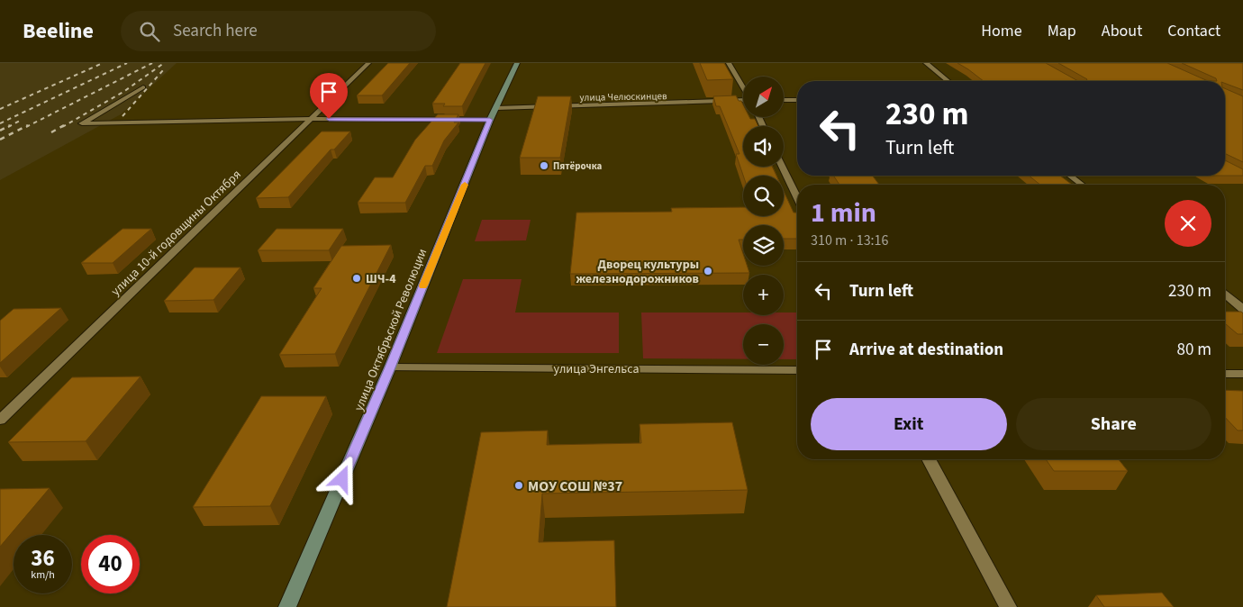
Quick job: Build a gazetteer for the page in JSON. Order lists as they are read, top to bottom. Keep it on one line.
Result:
{"streets":{"street":["улица Челюскинцев","улица 10-й годовщины Октября","улица Октябрьской Революции","улица Энгельса"]},"crossings":[["улица Челюскинцев","улица Октябрьской Революции"],["улица Октябрьской Революции","улица Энгельса"]],"places":["Пятёрочка","Дворец культуры железнодорожников","ШЧ-4","МОУ СОШ №37"],"north":"top right","page":{"header":"Beeline","search":"Search here","nav":["Home","Map","About","Contact"],"map_buttons":["+","−"],"turn":["230 m","Turn left"],"heading":["1 min","310 m · 13:16"],"list":[{"name":"Turn left","value":"230 m"},{"name":"Arrive at destination","value":"80 m"}],"buttons":["Exit","Share"],"speed":"36 km/h","limit":"40"}}
